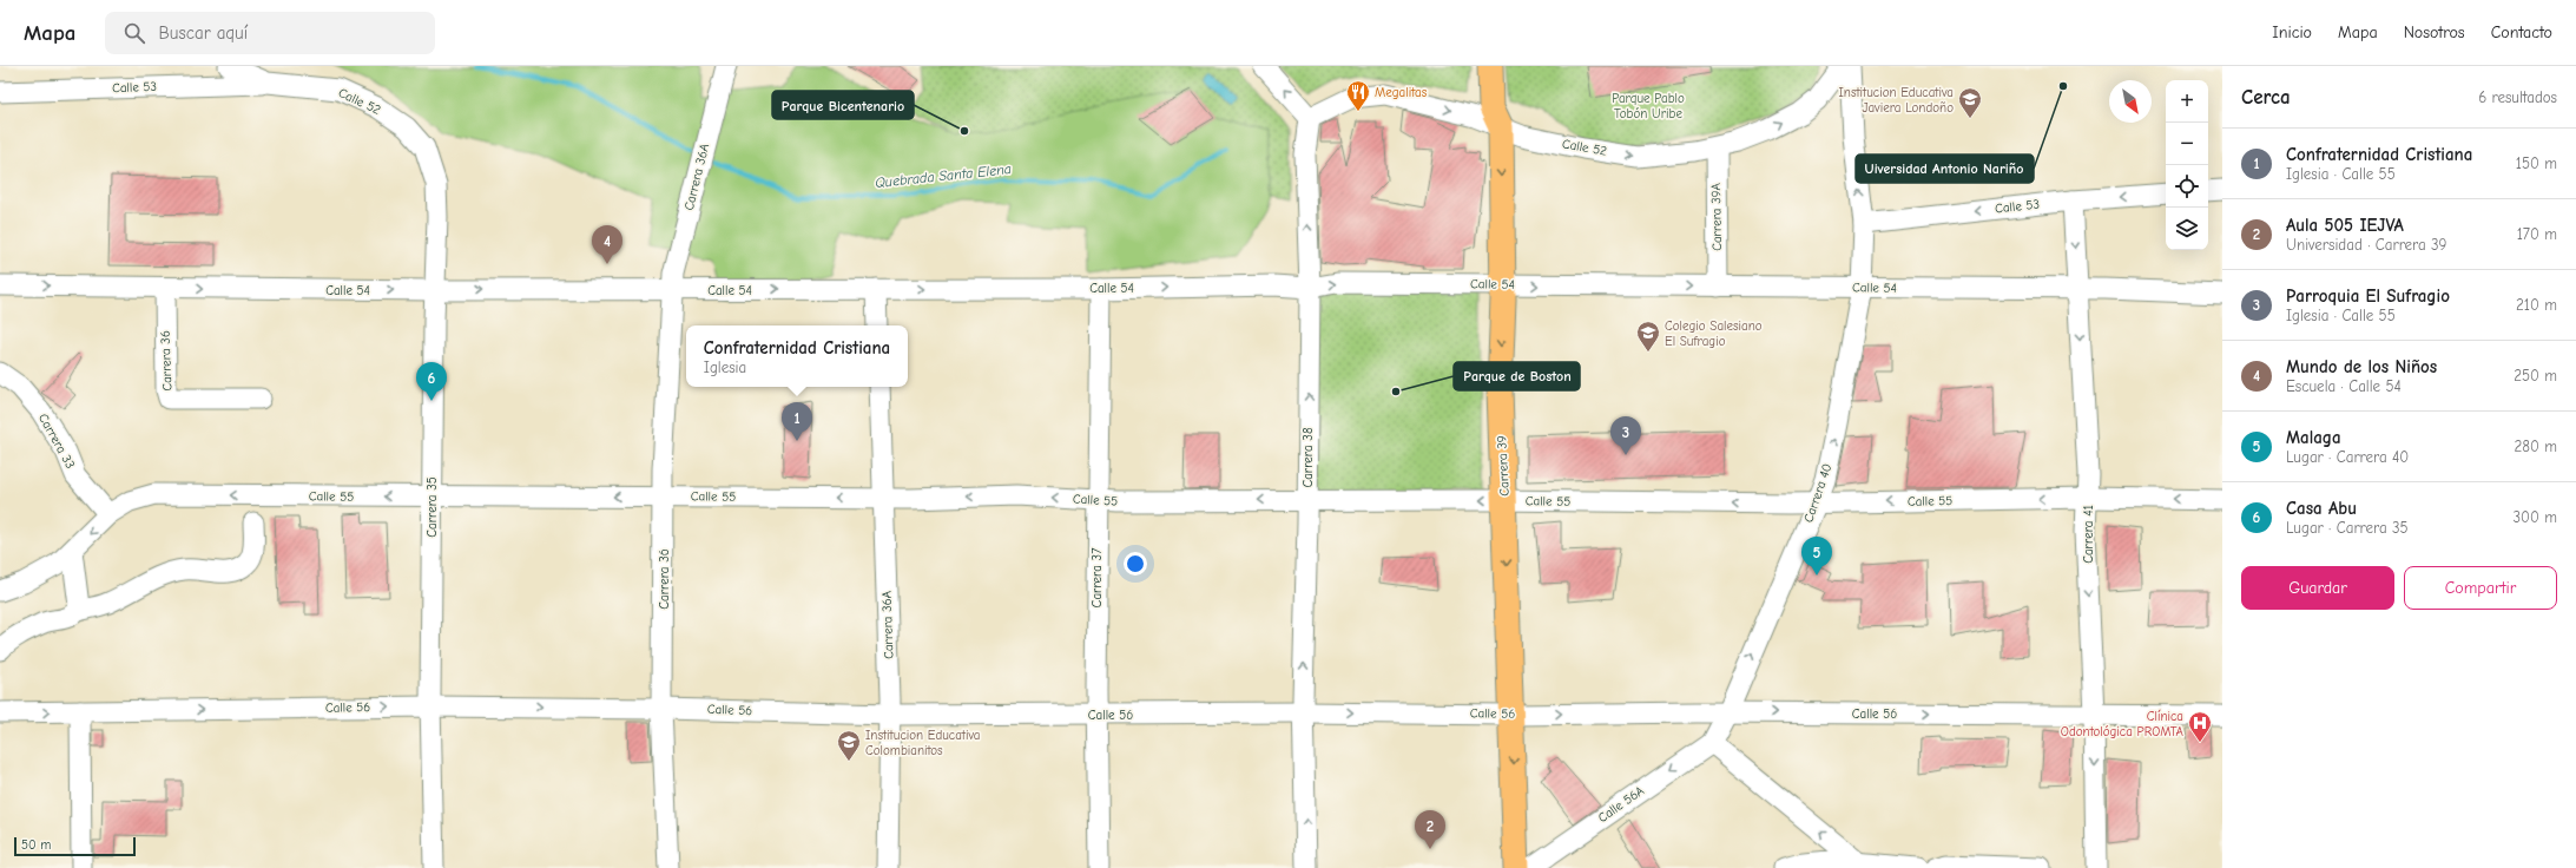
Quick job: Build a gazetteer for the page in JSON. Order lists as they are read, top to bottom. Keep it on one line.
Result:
{"streets":{"main road":["Carrera 39"],"street":["Calle 53","Calle 52","Carrera 36A","Carrera 39A","Calle 54","Carrera 36","Carrera 33","Carrera 38","Carrera 40","Calle 55","Carrera 35","Carrera 41","Carrera 37","Calle 56","Calle 56A"]},"crossings":[["Calle 53","Calle 52"],["Calle 53","Carrera 40"],["Calle 53","Carrera 41"],["Calle 52","Carrera 39A"],["Calle 52","Carrera 38"],["Calle 52","Carrera 39"],["Calle 52","Carrera 35"],["Carrera 36A","Calle 54"],["Carrera 36A","Carrera 36"],["Carrera 36A","Calle 55"],["Carrera 36A","Calle 56"],["Carrera 39A","Calle 54"],["Calle 54","Carrera 36"],["Calle 54","Carrera 38"],["Calle 54","Carrera 39"],["Calle 54","Carrera 40"],["Calle 54","Carrera 35"],["Calle 54","Carrera 41"],["Calle 54","Carrera 37"],["Carrera 36","Calle 55"],["Carrera 36","Calle 56"],["Carrera 33","Calle 55"],["Carrera 38","Calle 55"],["Carrera 38","Calle 56"],["Carrera 39","Calle 55"],["Carrera 39","Calle 56"],["Carrera 40","Calle 55"],["Carrera 40","Calle 56"],["Carrera 40","Calle 56A"],["Calle 55","Carrera 35"],["Calle 55","Carrera 41"],["Calle 55","Carrera 37"],["Carrera 35","Calle 56"],["Carrera 41","Calle 56"],["Carrera 37","Calle 56"]],"one_way":["Calle 53","Calle 52","Calle 54","Carrera 38","Carrera 39","Carrera 40","Calle 55","Carrera 41","Calle 56","Calle 56A"],"water":["Quebrada Santa Elena"],"parks":["Parque Pablo Tobón Uribe"],"places":{"other":["Uiversidad Antonio Nariño","Parque Bicentenario","Parque de Boston"],"restaurant":["Megalitas"],"school or university":["Institucion Educativa Javiera Londoño","Colegio Salesiano El Sufragio","Institucion Educativa Colombianitos"],"hospital":["Clínica Odontológica PROMTA"]},"scale_bar":"50 m","north":"bottom right","page":{"header":"Mapa","search":"Buscar aquí","nav":["Inicio","Mapa","Nosotros","Contacto"],"heading":["Cerca","6 resultados"],"map_buttons":["+","−"],"list":[{"mark":"1","name":"Confraternidad Cristiana","note":"Iglesia · Calle 55","value":"150 m"},{"mark":"2","name":"Aula 505 IEJVA","note":"Universidad · Carrera 39","value":"170 m"},{"mark":"3","name":"Parroquia El Sufragio","note":"Iglesia · Calle 55","value":"210 m"},{"mark":"4","name":"Mundo de los Niños","note":"Escuela · Calle 54","value":"250 m"},{"mark":"5","name":"Malaga","note":"Lugar · Carrera 40","value":"280 m"},{"mark":"6","name":"Casa Abu","note":"Lugar · Carrera 35","value":"300 m"}],"pins":["4","6","1","3","5","2"],"popup":["Confraternidad Cristiana","Iglesia"],"buttons":["Guardar","Compartir"],"scale":"50 m"}}
